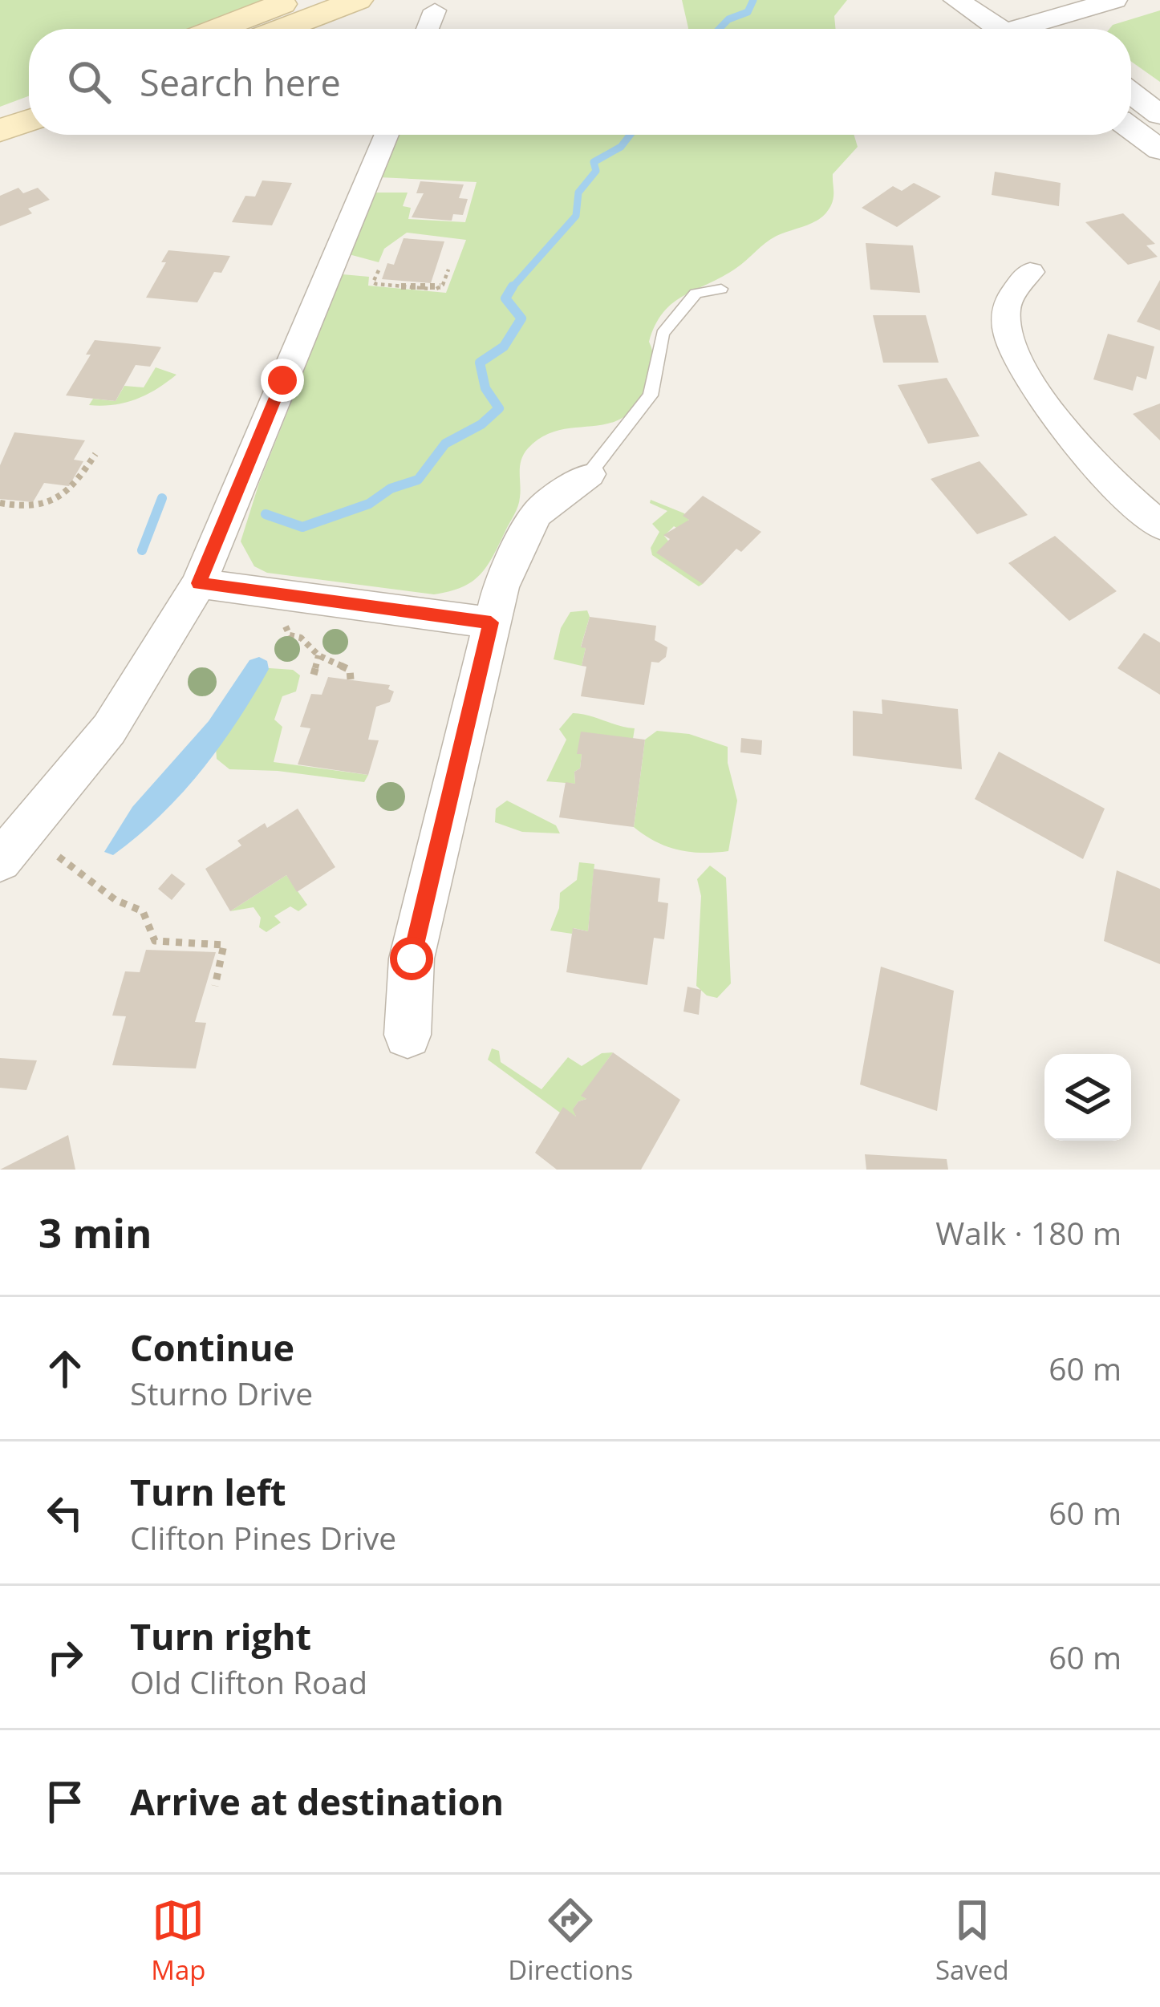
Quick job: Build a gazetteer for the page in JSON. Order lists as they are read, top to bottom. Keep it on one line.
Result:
{"page":{"search":"Search here","heading":["3 min","Walk · 180 m"],"list":[["Continue","Sturno Drive","60 m"],["Turn left","Clifton Pines Drive","60 m"],["Turn right","Old Clifton Road","60 m"],"Arrive at destination"],"nav":["Map","Directions","Saved"]}}
